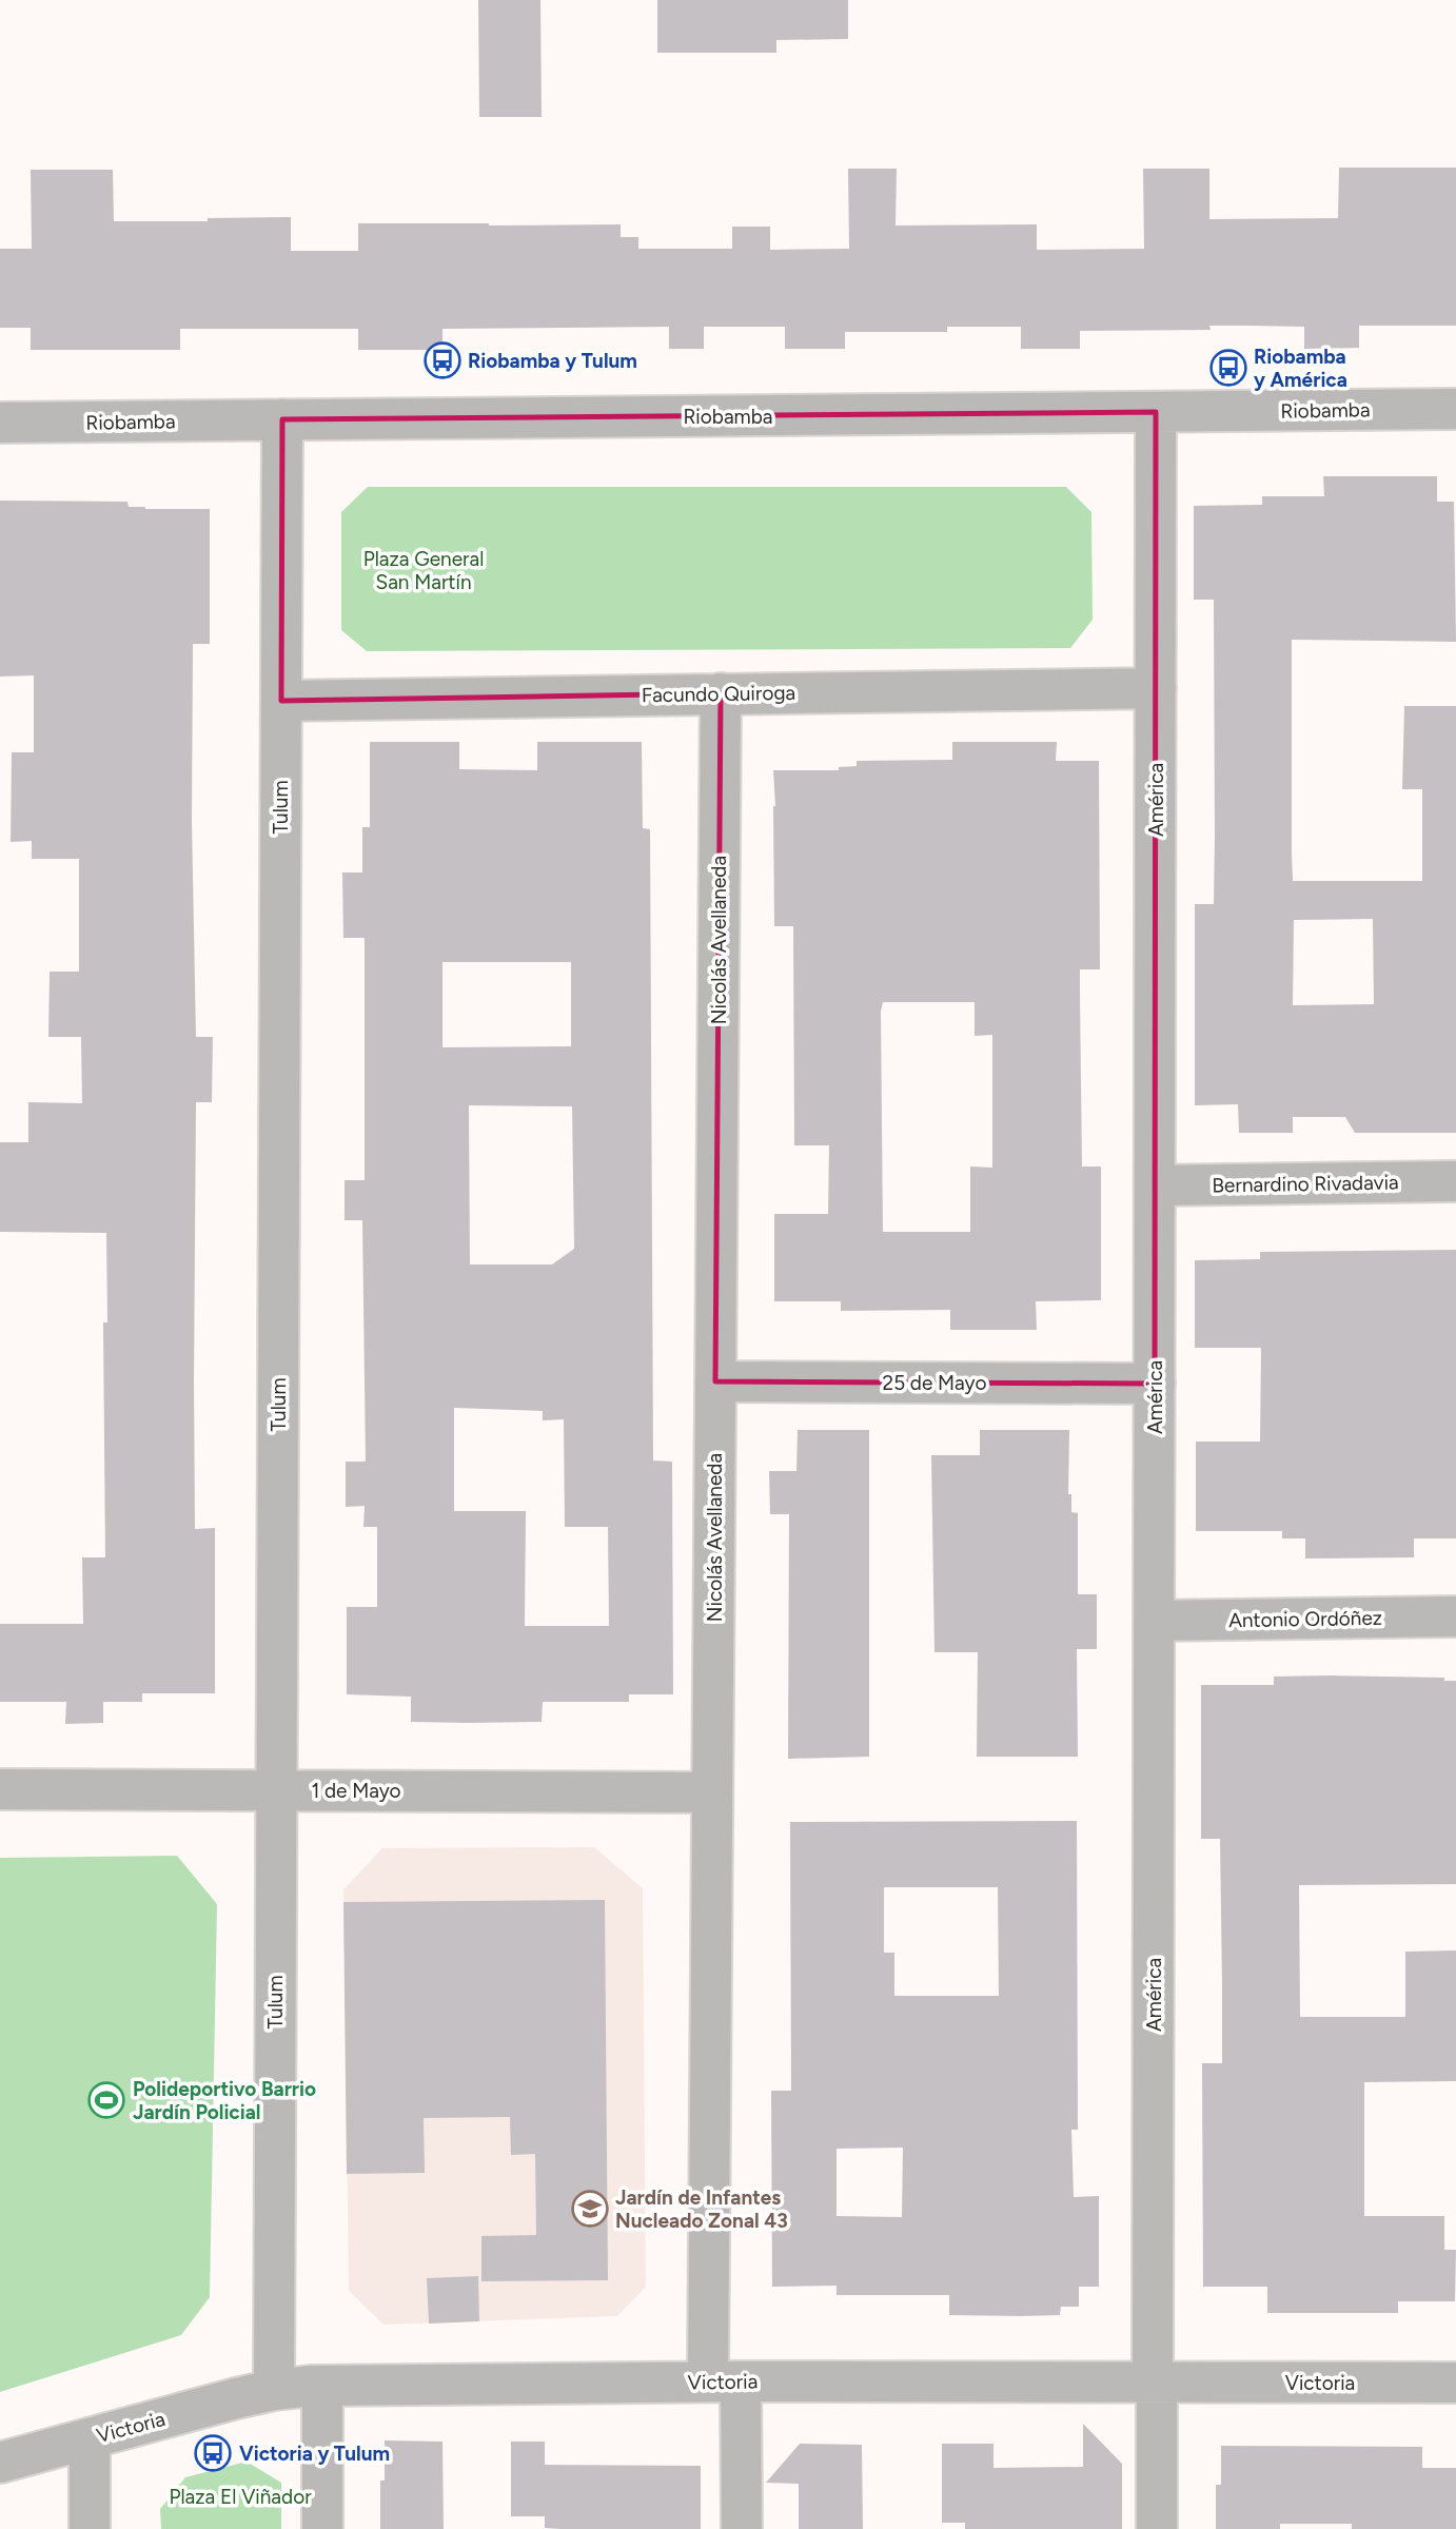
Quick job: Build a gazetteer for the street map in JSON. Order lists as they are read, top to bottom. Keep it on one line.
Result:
{"streets":{"street":["Riobamba","Facundo Quiroga","América","Tulum","Nicolás Avellaneda","Bernardino Rivadavia","25 de Mayo","Antonio Ordóñez","1 de Mayo","Victoria"]},"crossings":[["Riobamba","América"],["Riobamba","Tulum"],["Facundo Quiroga","América"],["Facundo Quiroga","Tulum"],["Facundo Quiroga","Nicolás Avellaneda"],["América","Bernardino Rivadavia"],["América","25 de Mayo"],["América","Antonio Ordóñez"],["América","Victoria"],["Tulum","1 de Mayo"],["Tulum","Victoria"],["Nicolás Avellaneda","25 de Mayo"],["Nicolás Avellaneda","1 de Mayo"],["Nicolás Avellaneda","Victoria"]],"parks":["Plaza General San Martín","Plaza El Viñador"],"places":{"bus stop":["Riobamba y Tulum","Riobamba y América","Victoria y Tulum"],"sports":["Polideportivo Barrio Jardín Policial"],"school or university":["Jardín de Infantes Nucleado Zonal 43"]}}
